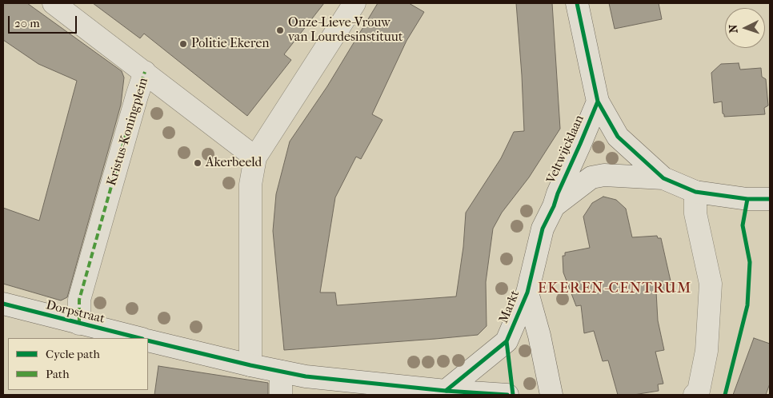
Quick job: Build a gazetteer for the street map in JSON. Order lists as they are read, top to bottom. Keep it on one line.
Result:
{"streets":{"street":["Kristus-Koningplein","Veltwijcklaan","Markt","Dorpstraat"]},"crossings":[["Kristus-Koningplein","Dorpstraat"],["Veltwijcklaan","Markt"]],"districts":["EKEREN-CENTRUM"],"places":["Onze-Lieve-Vrouw van Lourdesinstituut","Politie Ekeren","Akerbeeld"],"legend":["Cycle path","Path"],"scale_bar":"20 m","north":"left"}
